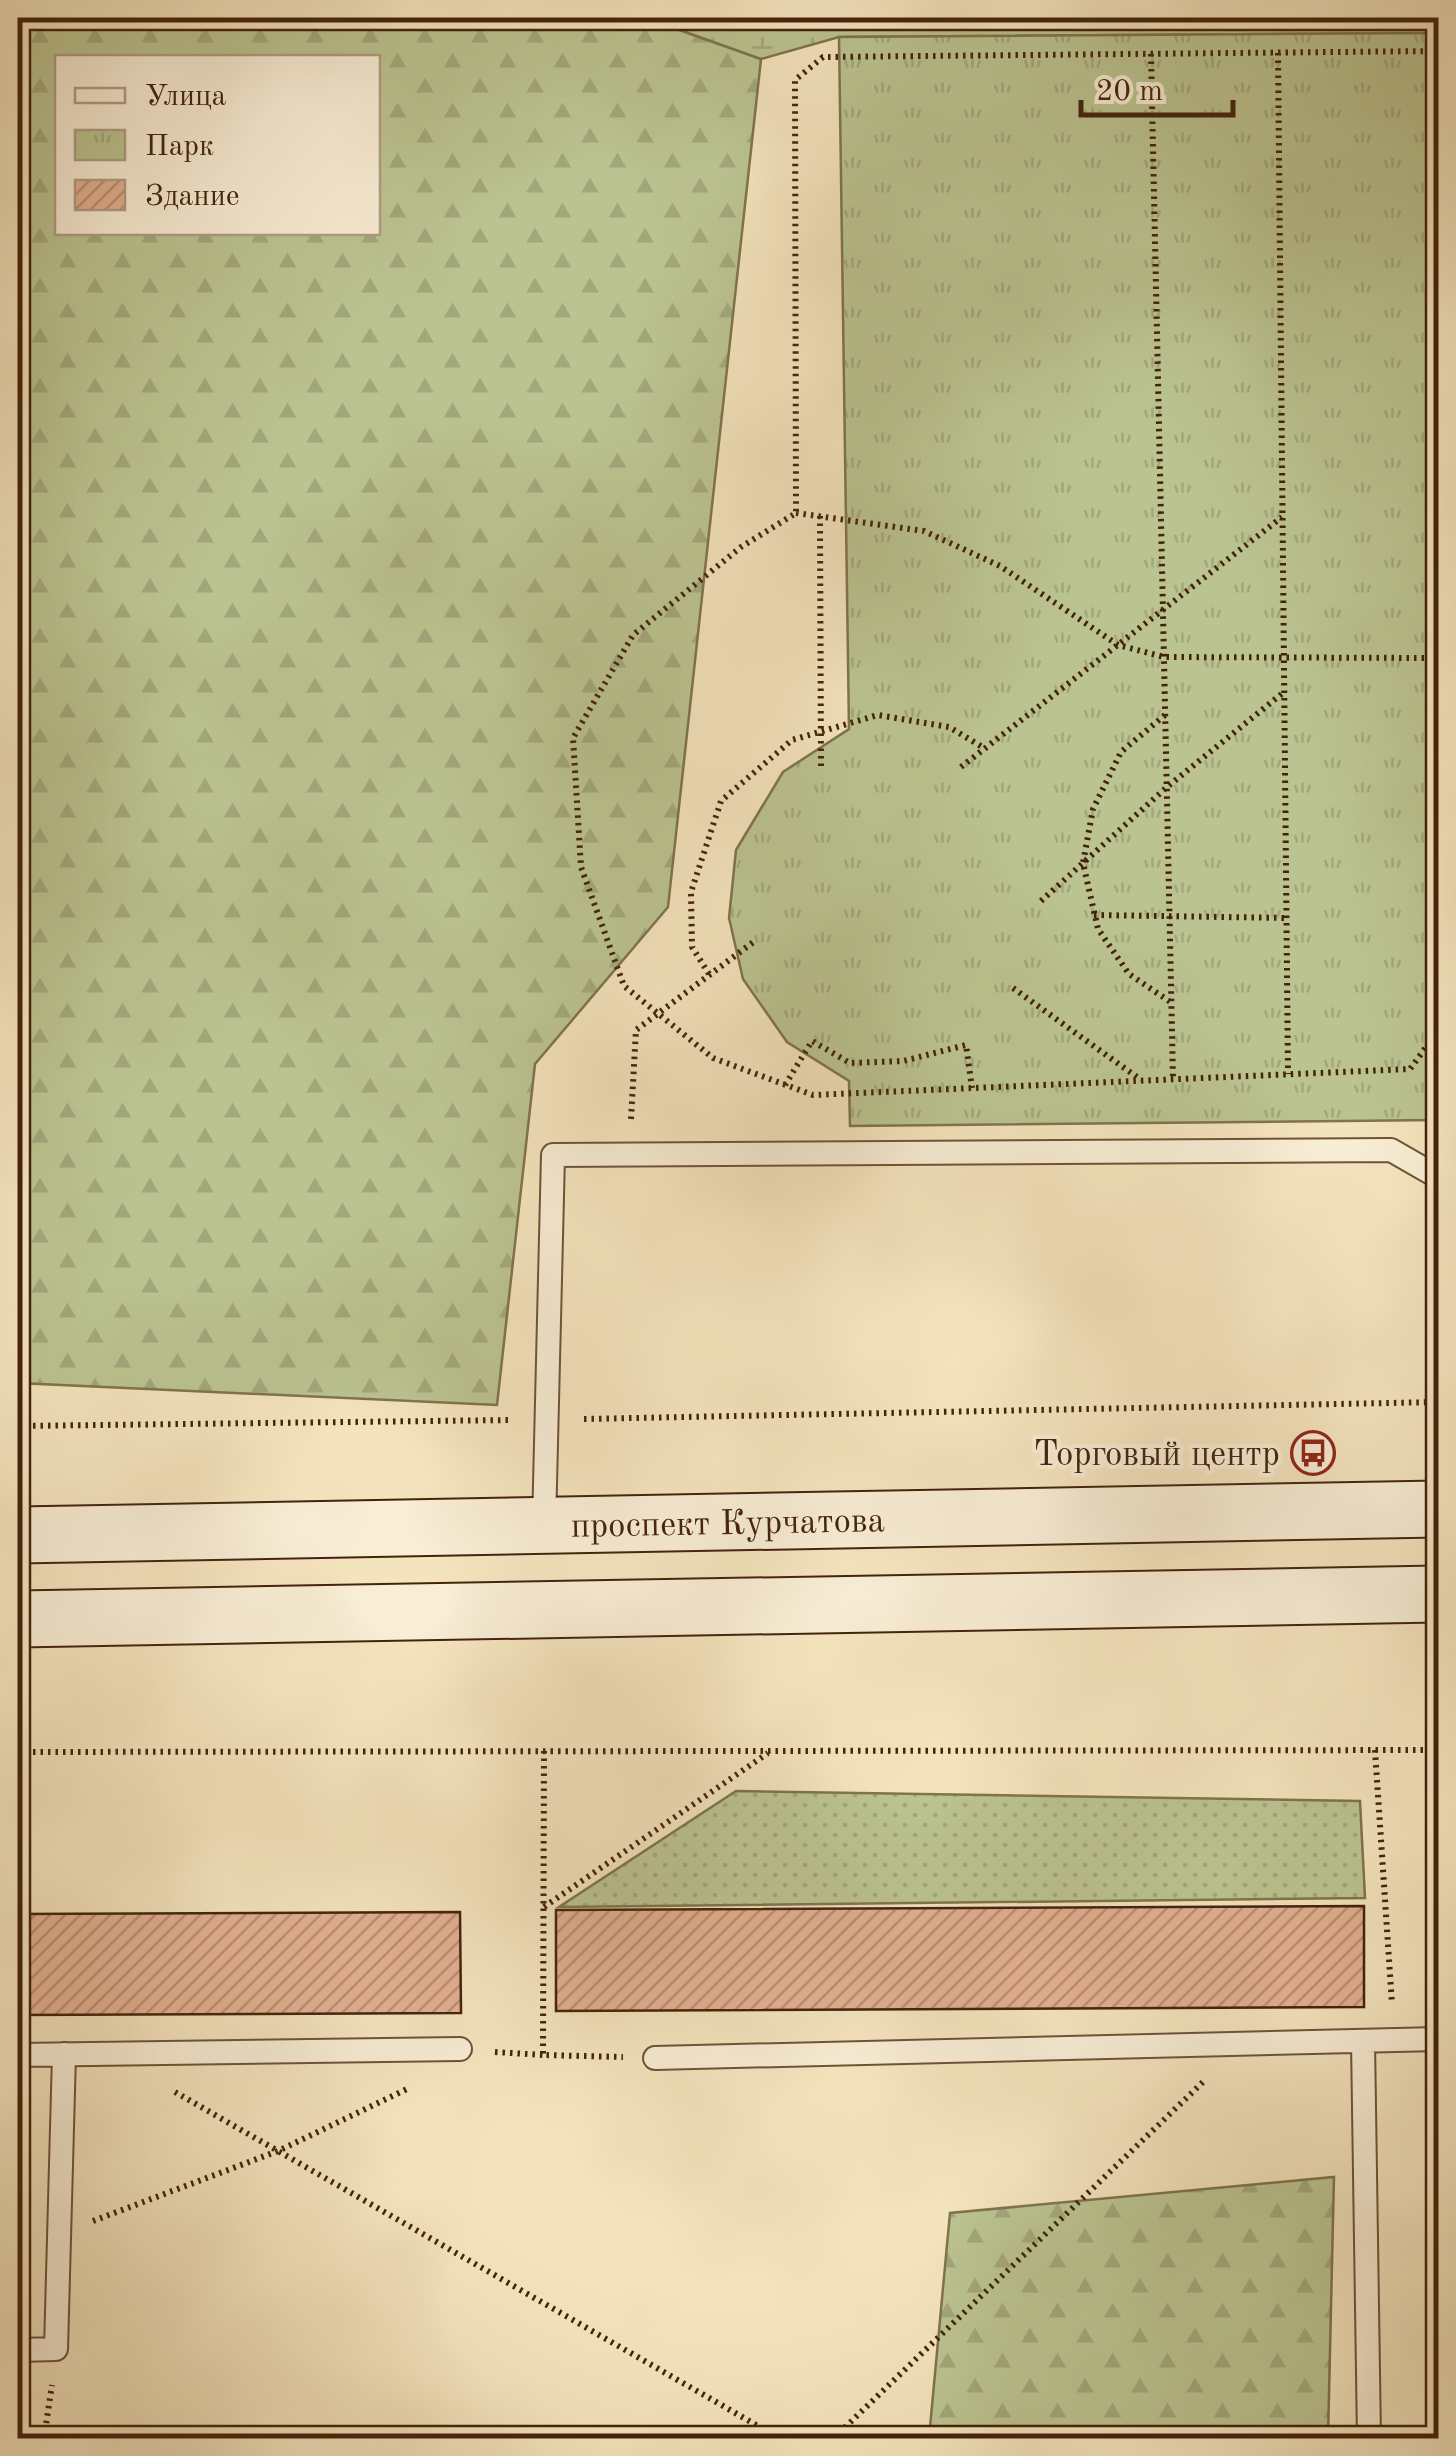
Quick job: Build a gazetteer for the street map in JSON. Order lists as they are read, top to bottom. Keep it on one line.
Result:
{"streets":{"main road":["проспект Курчатова"]},"places":{"bus stop":["Торговый центр"]},"legend":["Улица","Парк","Здание"],"scale_bar":"20 m"}
